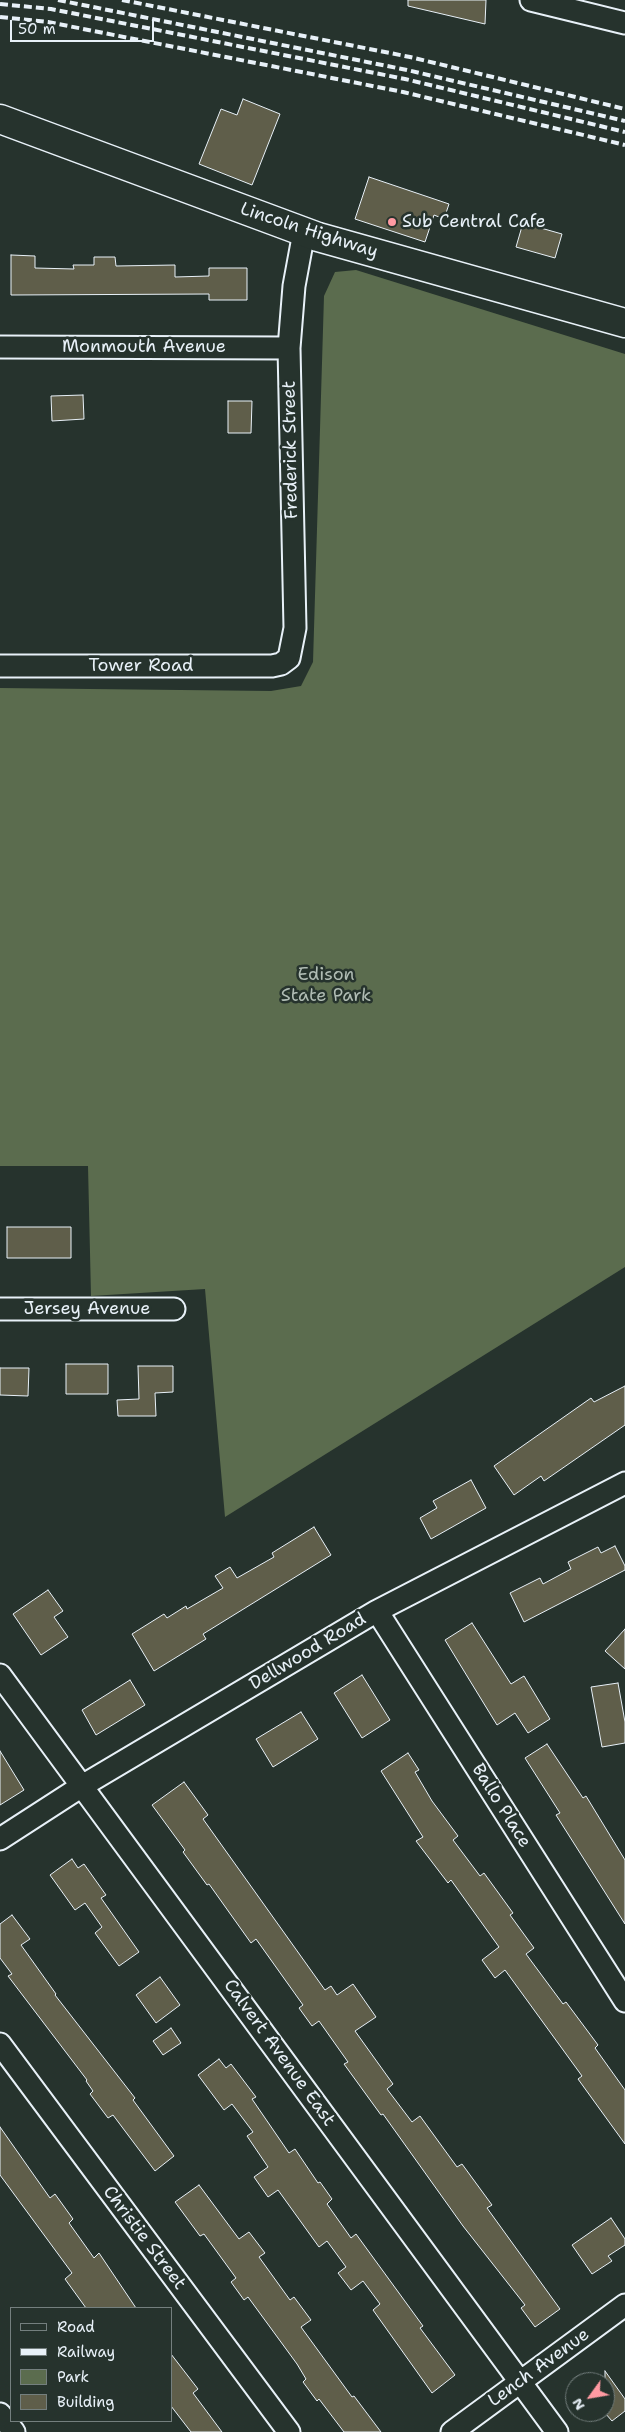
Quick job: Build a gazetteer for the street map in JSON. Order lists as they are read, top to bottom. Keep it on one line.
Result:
{"streets":{"main road":["Lincoln Highway"],"street":["Monmouth Avenue","Frederick Street","Tower Road","Jersey Avenue","Dellwood Road","Ballo Place","Calvert Avenue East","Christie Street","Lench Avenue"]},"crossings":[["Lincoln Highway","Frederick Street"],["Monmouth Avenue","Frederick Street"],["Frederick Street","Tower Road"],["Dellwood Road","Ballo Place"],["Dellwood Road","Calvert Avenue East"],["Calvert Avenue East","Lench Avenue"]],"parks":["Edison State Park"],"places":["Sub Central Cafe"],"legend":["Road","Railway","Park","Building"],"scale_bar":"50 m","north":"bottom left"}
